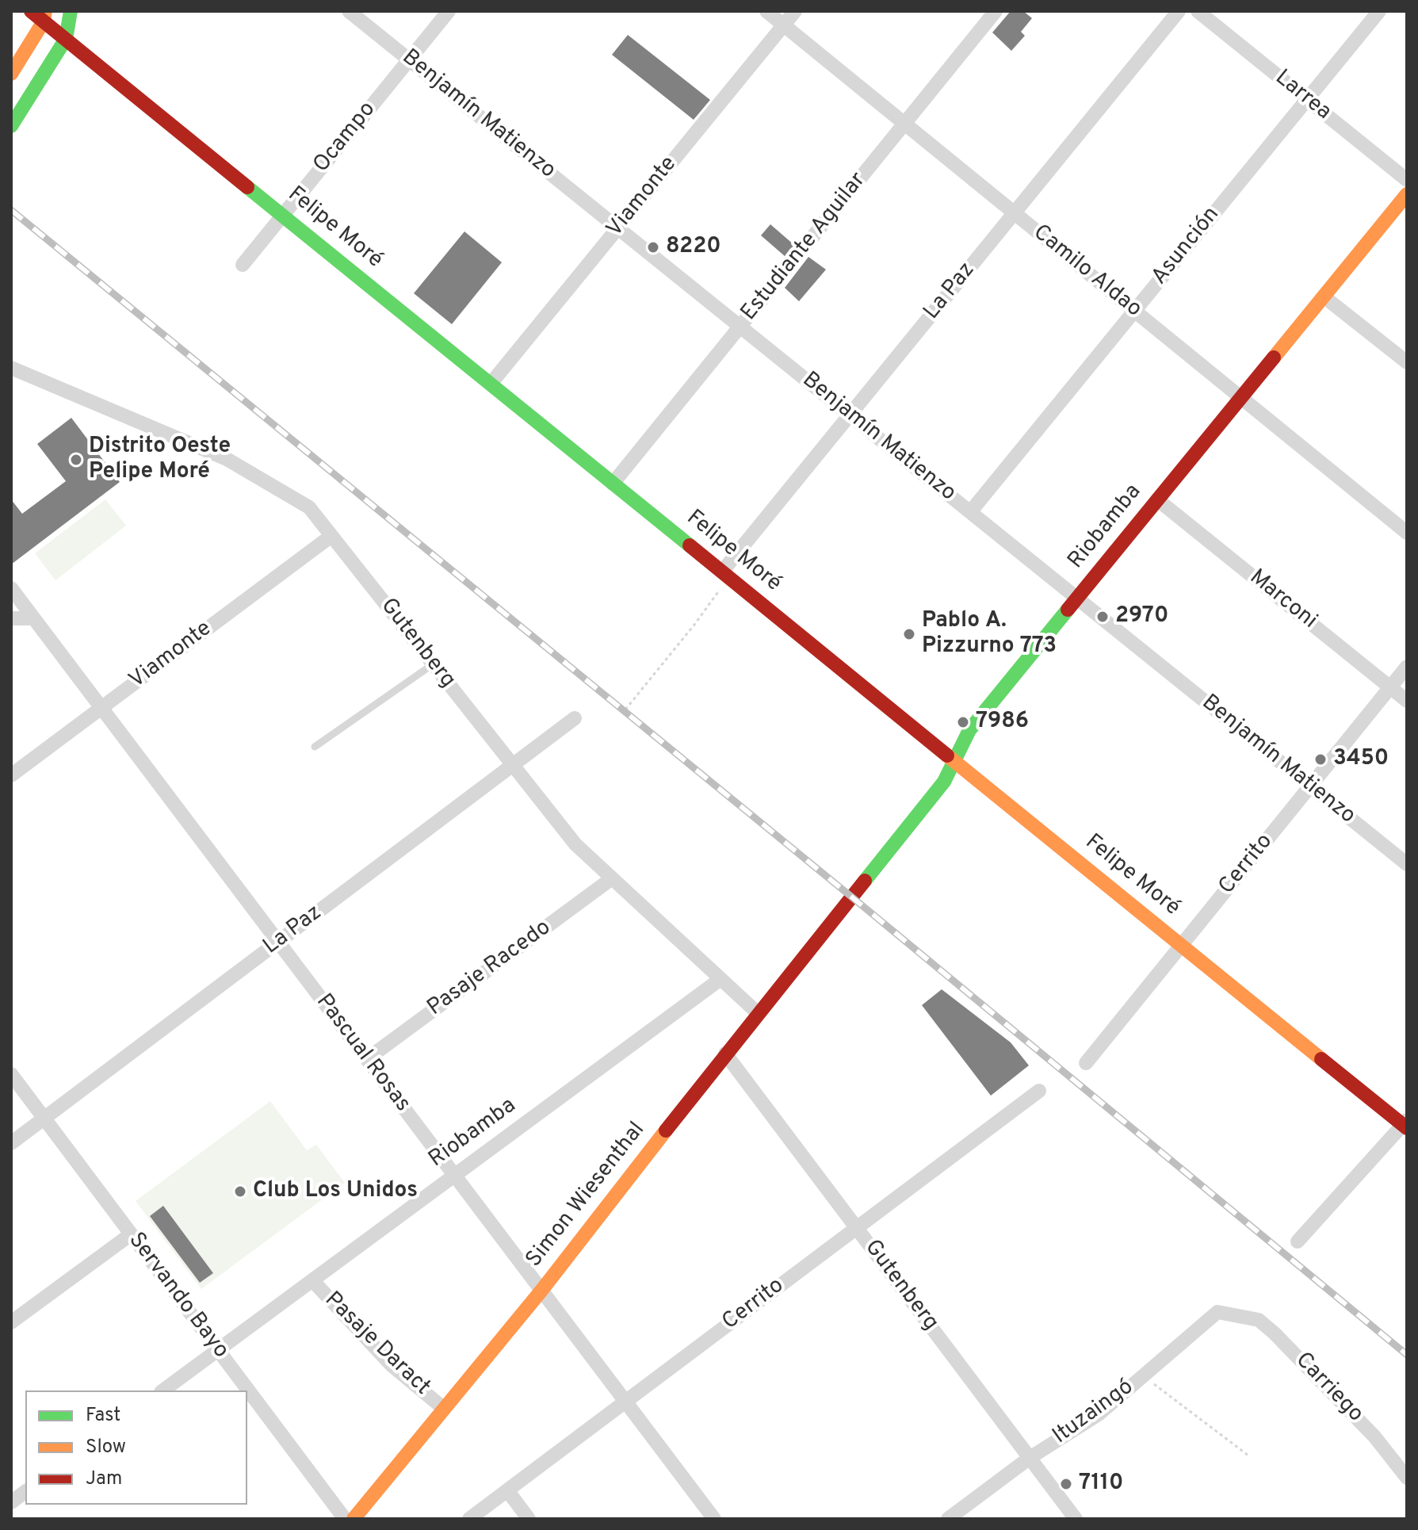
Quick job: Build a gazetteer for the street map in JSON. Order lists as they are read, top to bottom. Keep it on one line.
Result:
{"streets":{"street":["Larrea","Benjamín Matienzo","Ocampo","Viamonte","Felipe Moré","Asunción","Estudiante Aguilar","Camilo Aldao","La Paz","Riobamba","Marconi","Gutenberg","Cerrito","Pasaje Racedo","Pascual Rosas","Simon Wiesenthal","Servando Bayo","Pasaje Daract","Carriego","Ituzaingó"]},"crossings":[["Larrea","Asunción"],["Benjamín Matienzo","Ocampo"],["Benjamín Matienzo","Viamonte"],["Benjamín Matienzo","Asunción"],["Benjamín Matienzo","Estudiante Aguilar"],["Benjamín Matienzo","La Paz"],["Benjamín Matienzo","Riobamba"],["Benjamín Matienzo","Cerrito"],["Ocampo","Felipe Moré"],["Viamonte","Felipe Moré"],["Viamonte","Camilo Aldao"],["Viamonte","Gutenberg"],["Viamonte","Pascual Rosas"],["Felipe Moré","Estudiante Aguilar"],["Felipe Moré","La Paz"],["Felipe Moré","Riobamba"],["Felipe Moré","Cerrito"],["Asunción","Camilo Aldao"],["Estudiante Aguilar","Camilo Aldao"],["Camilo Aldao","La Paz"],["Camilo Aldao","Riobamba"],["La Paz","Gutenberg"],["La Paz","Pascual Rosas"],["La Paz","Servando Bayo"],["Riobamba","Marconi"],["Riobamba","Gutenberg"],["Riobamba","Pascual Rosas"],["Riobamba","Simon Wiesenthal"],["Riobamba","Servando Bayo"],["Riobamba","Pasaje Daract"],["Marconi","Cerrito"],["Gutenberg","Cerrito"],["Gutenberg","Pasaje Racedo"],["Gutenberg","Simon Wiesenthal"],["Gutenberg","Ituzaingó"],["Cerrito","Pascual Rosas"],["Pasaje Racedo","Pascual Rosas"],["Pascual Rosas","Simon Wiesenthal"],["Simon Wiesenthal","Pasaje Daract"],["Carriego","Ituzaingó"]],"places":["8220","Distrito Oeste Pelipe Moré","2970","Pablo A. Pizzurno 773","7986","3450","Club Los Unidos","7110"],"legend":["Fast","Slow","Jam"]}
